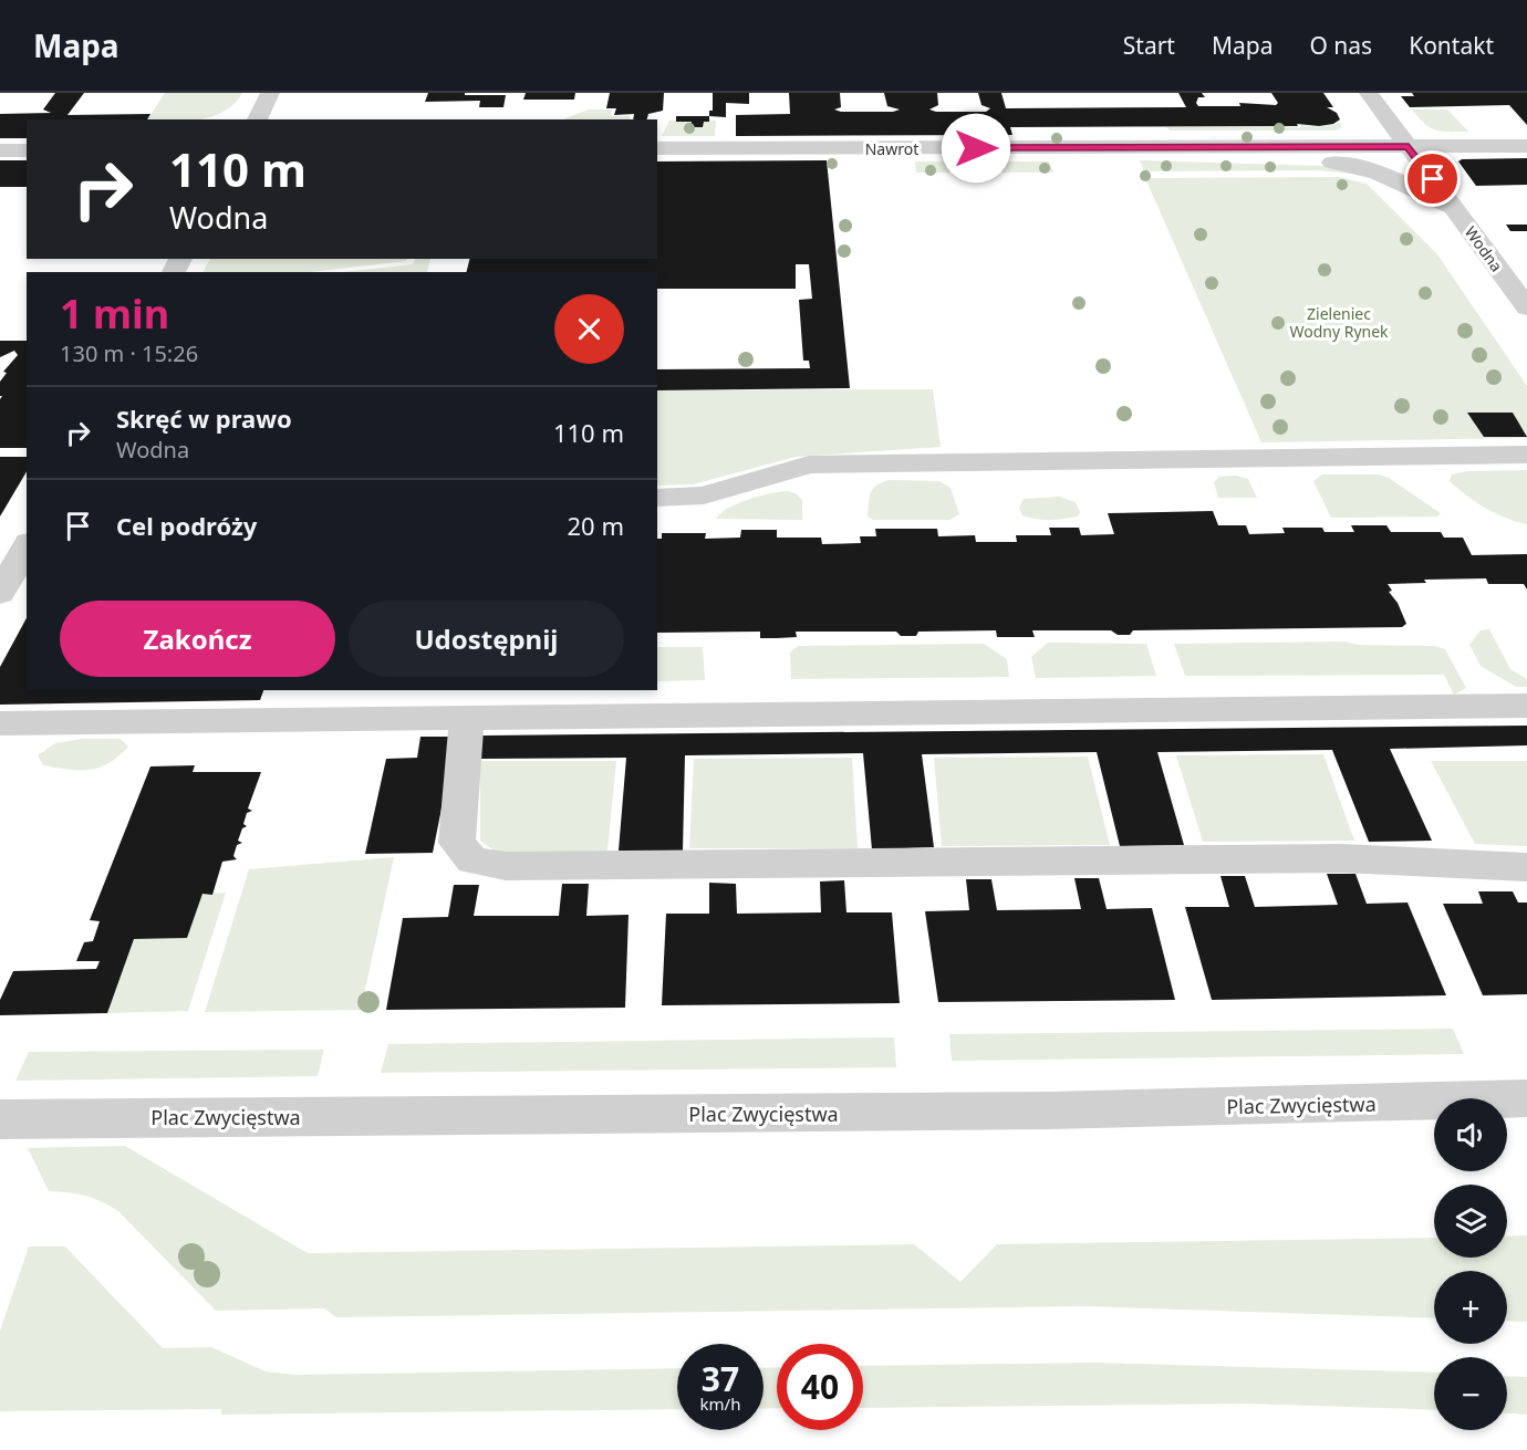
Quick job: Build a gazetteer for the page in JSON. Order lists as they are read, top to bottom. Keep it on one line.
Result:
{"streets":{"street":["Nawrot","Wodna","Plac Zwycięstwa"]},"crossings":[["Nawrot","Wodna"]],"parks":["Zieleniec Wodny Rynek"],"page":{"header":"Mapa","nav":["Start","Mapa","O nas","Kontakt"],"turn":["110 m","Wodna"],"heading":["1 min","130 m · 15:26"],"list":[{"name":"Skręć w prawo","note":"Wodna","value":"110 m"},{"name":"Cel podróży","value":"20 m"}],"buttons":["Zakończ","Udostępnij"],"map_buttons":["+","−"],"speed":"37 km/h","limit":"40"}}
